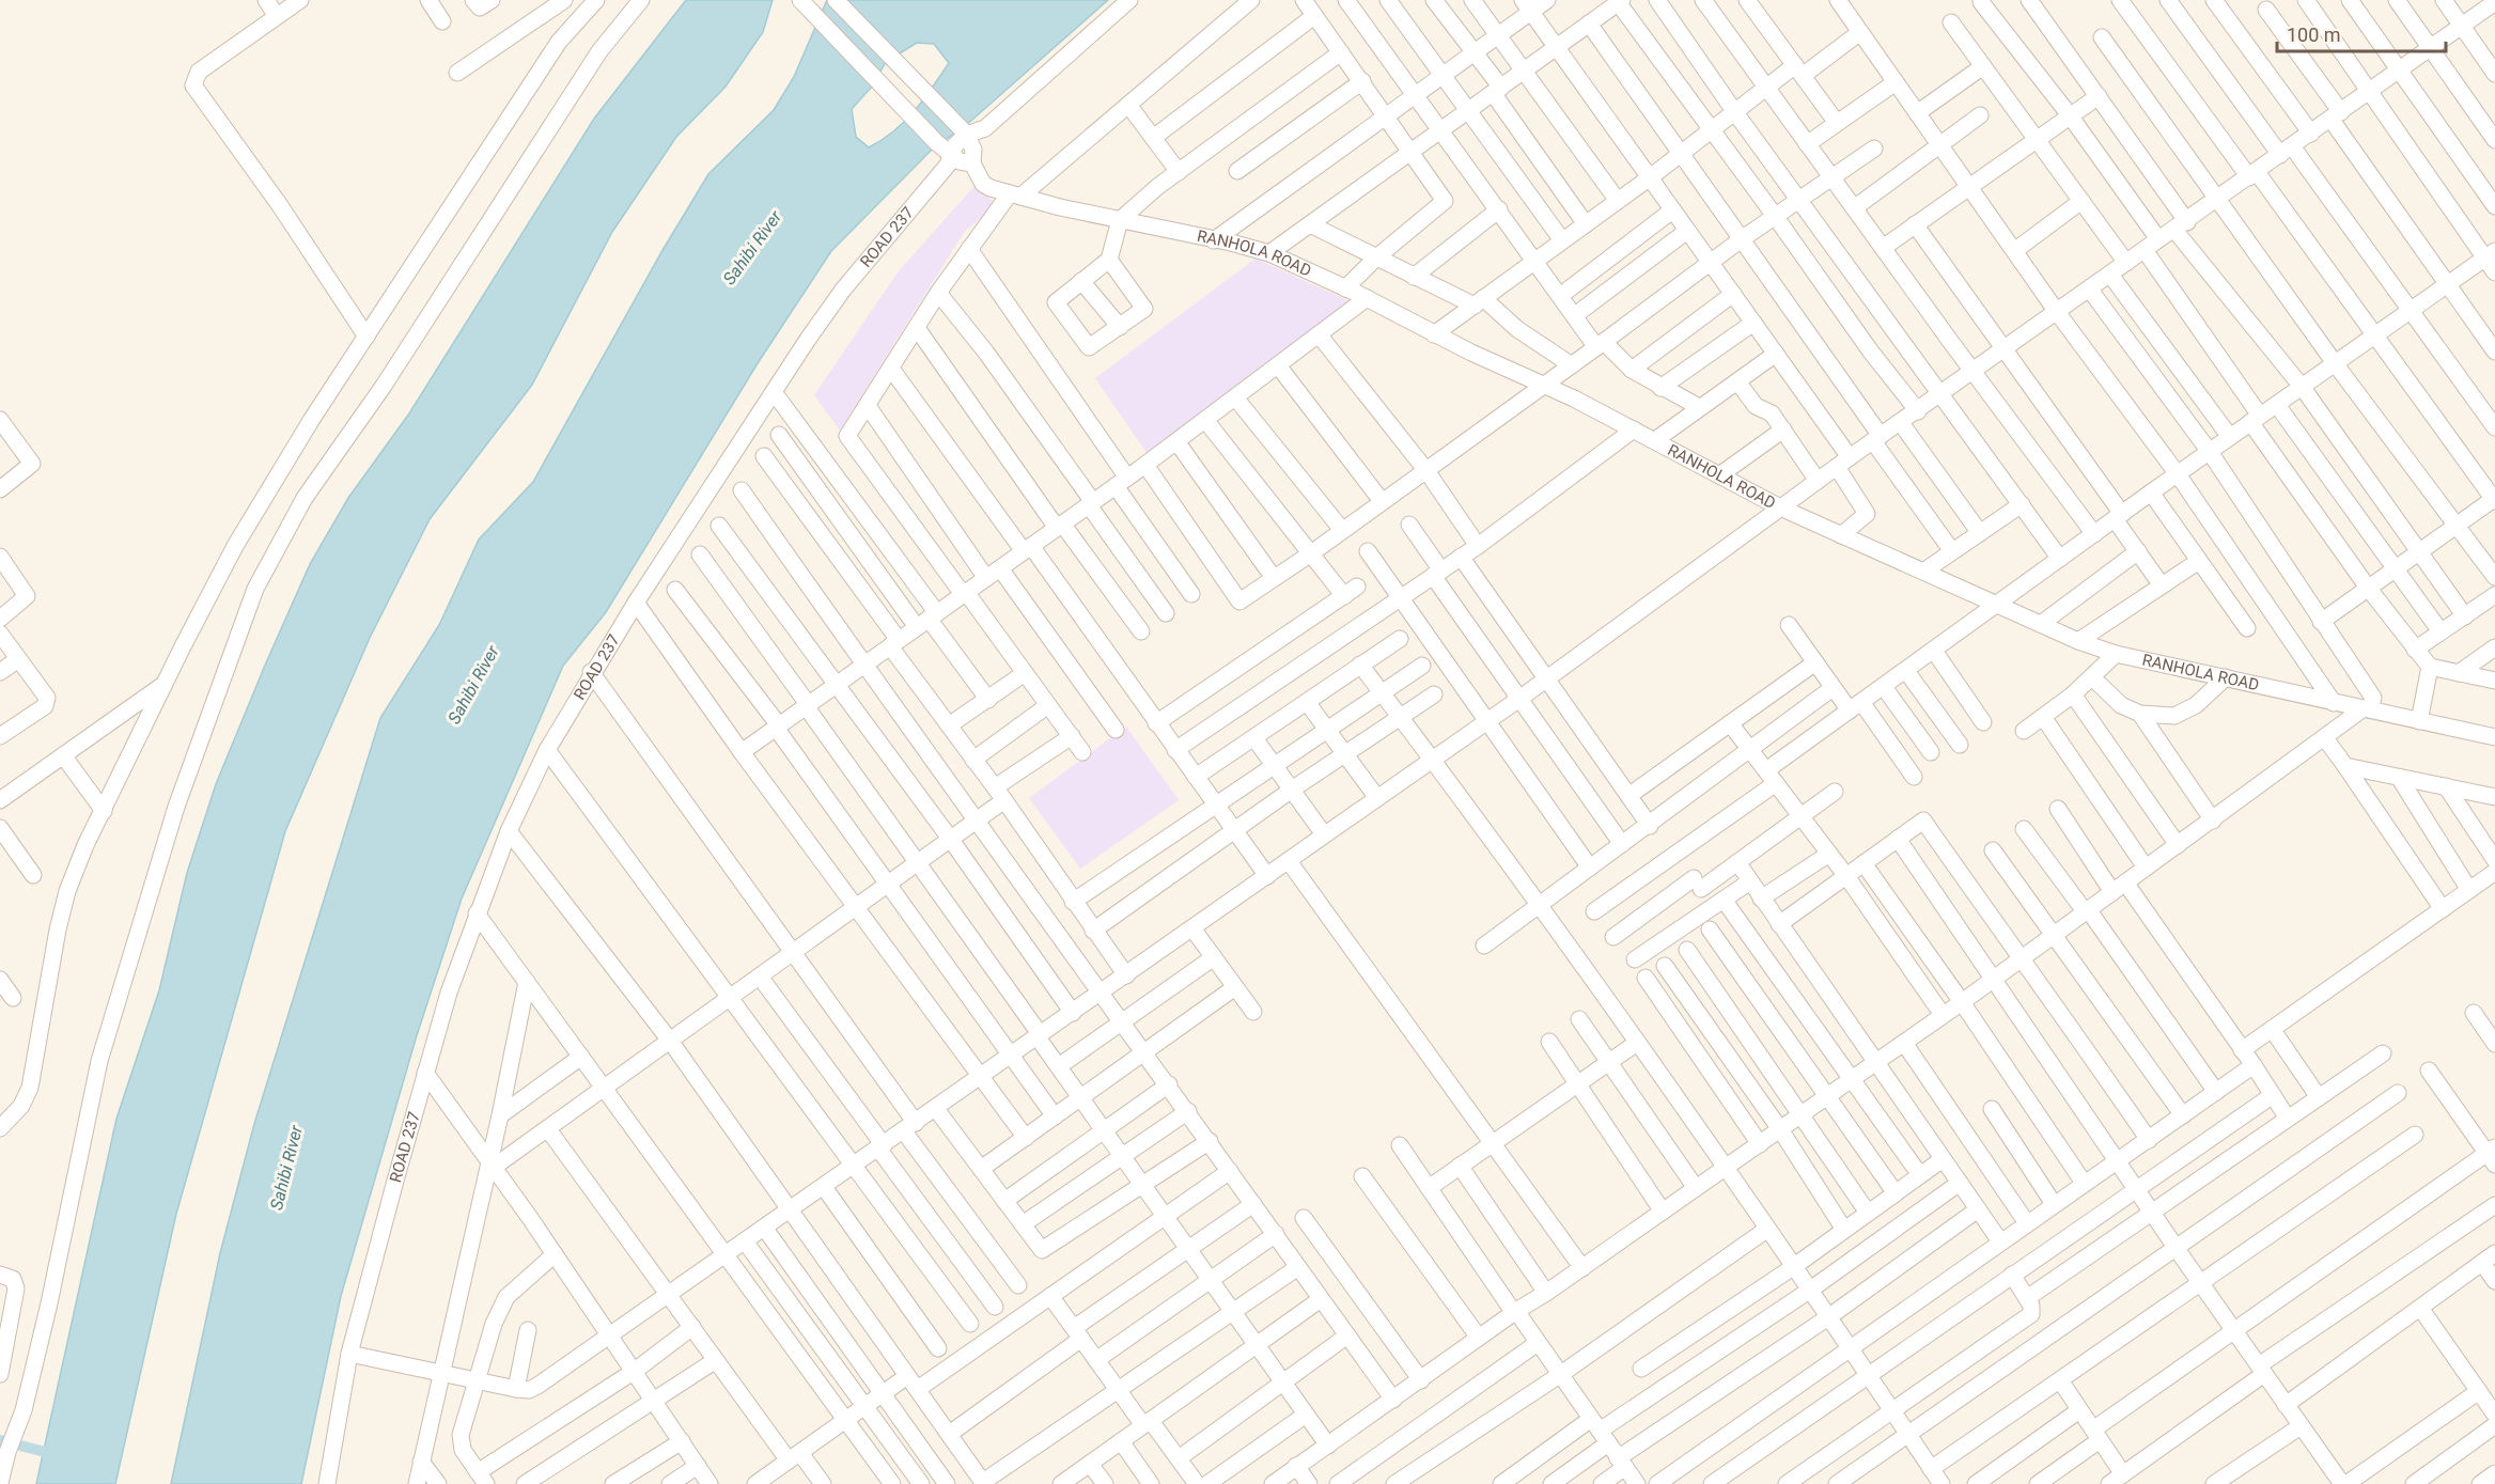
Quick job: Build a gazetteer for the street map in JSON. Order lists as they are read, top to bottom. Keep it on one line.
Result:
{"streets":{"street":["ROAD 237","RANHOLA ROAD"]},"crossings":[["ROAD 237","RANHOLA ROAD"]],"water":["Sahibi River"],"scale_bar":"100 m"}
